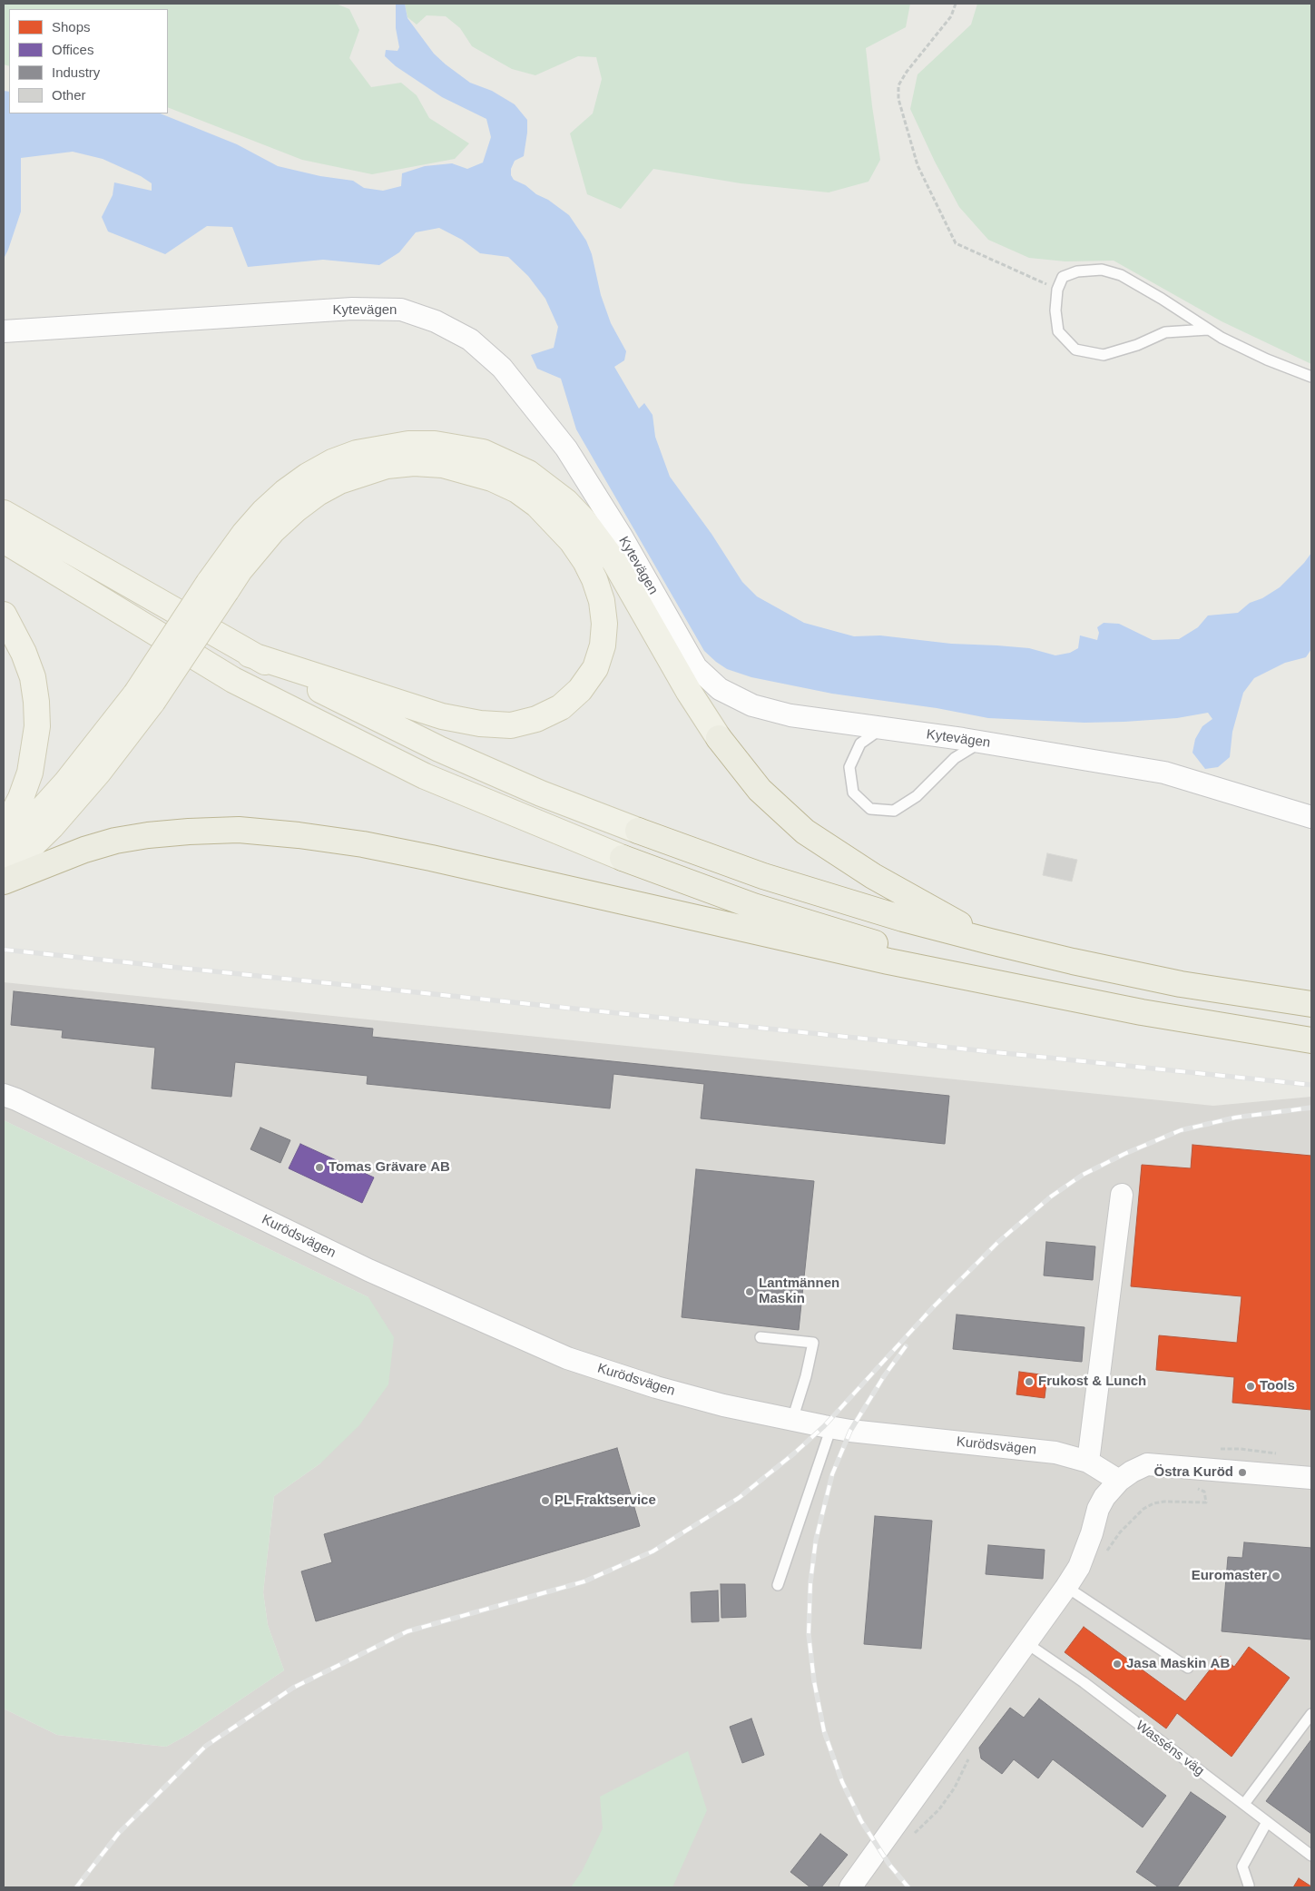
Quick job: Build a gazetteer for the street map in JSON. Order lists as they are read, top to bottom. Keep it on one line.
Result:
{"streets":{"street":["Kytevägen","Kurödsvägen"],"lane":["Wasséns väg"]},"places":["Tomas Grävare AB","Lantmännen Maskin","Frukost & Lunch","Tools","Östra Kuröd","PL Fraktservice","Euromaster","Jasa Maskin AB"],"legend":["Shops","Offices","Industry","Other"]}
